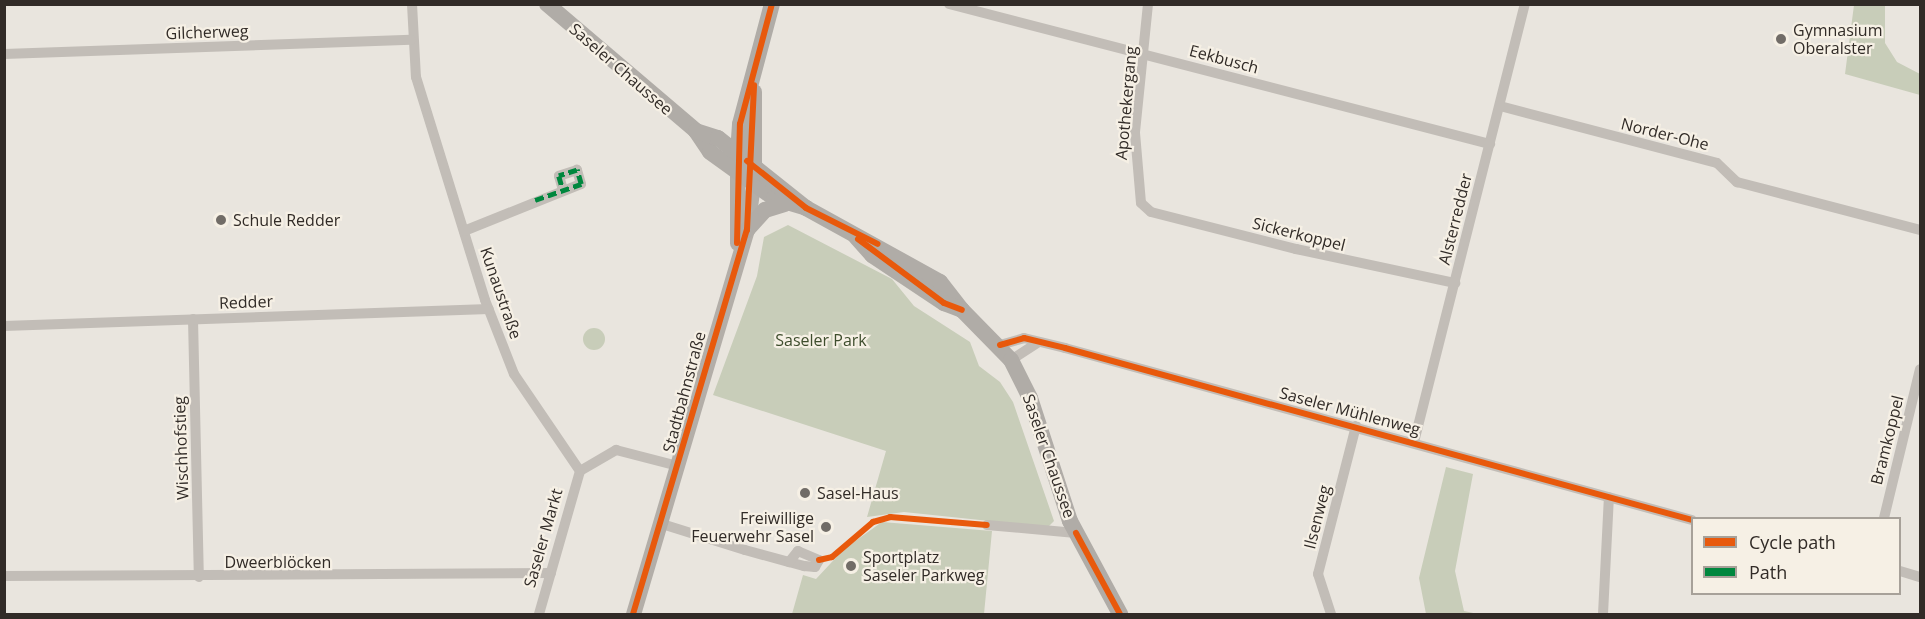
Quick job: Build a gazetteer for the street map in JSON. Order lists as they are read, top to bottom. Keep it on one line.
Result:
{"streets":{"main road":["Saseler Chaussee","Stadtbahnstraße"],"street":["Gilcherweg","Eekbusch","Apothekergang","Norder-Ohe","Alsterredder","Sickerkoppel","Kunaustraße","Redder","Saseler Mühlenweg","Bramkoppel","Wischhofstieg","Ilsenweg","Saseler Markt","Dweerblöcken"]},"crossings":[["Gilcherweg","Kunaustraße"],["Eekbusch","Apothekergang"],["Eekbusch","Alsterredder"],["Saseler Chaussee","Stadtbahnstraße"],["Saseler Chaussee","Saseler Mühlenweg"],["Apothekergang","Sickerkoppel"],["Norder-Ohe","Alsterredder"],["Alsterredder","Sickerkoppel"],["Alsterredder","Saseler Mühlenweg"],["Kunaustraße","Redder"],["Kunaustraße","Saseler Markt"],["Redder","Wischhofstieg"],["Saseler Mühlenweg","Ilsenweg"],["Wischhofstieg","Dweerblöcken"],["Saseler Markt","Dweerblöcken"]],"parks":["Saseler Park"],"places":["Gymnasium Oberalster","Schule Redder","Sasel-Haus","Freiwillige Feuerwehr Sasel","Sportplatz Saseler Parkweg"],"legend":["Cycle path","Path"]}
